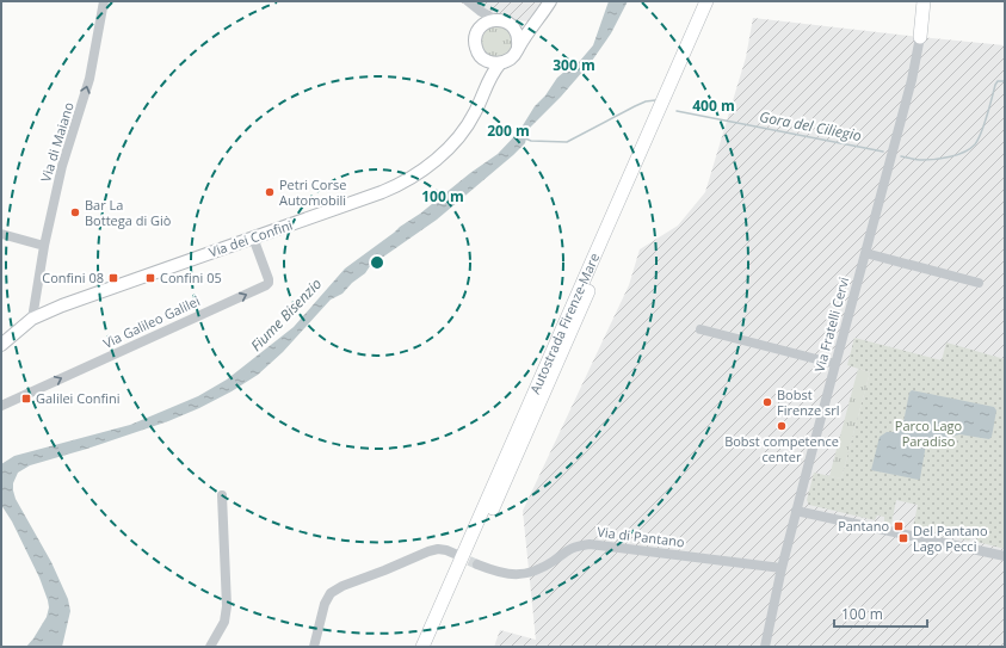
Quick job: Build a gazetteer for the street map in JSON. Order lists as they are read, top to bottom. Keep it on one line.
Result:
{"streets":{"highway":["Autostrada Firenze-Mare"],"main road":["Via dei Confini"],"street":["Via di Maiano","Via Galileo Galilei","Via Fratelli Cervi","Via di Pantano"]},"crossings":[["Via di Maiano","Via dei Confini"],["Via dei Confini","Via Galileo Galilei"],["Via Fratelli Cervi","Via di Pantano"]],"one_way":["Via di Maiano","Via Galileo Galilei"],"water":["Gora del Ciliegio","Fiume Bisenzio"],"parks":["Parco Lago Paradiso"],"places":{"other":["Petri Corse Automobili","Bar La Bottega di Giò","Bobst Firenze srl","Bobst competence center"],"transit":["Confini 08","Confini 05","Galilei Confini","Pantano","Del Pantano Lago Pecci"]},"scale_bar":"100 m","rings":["300 m","400 m","200 m","100 m"]}
